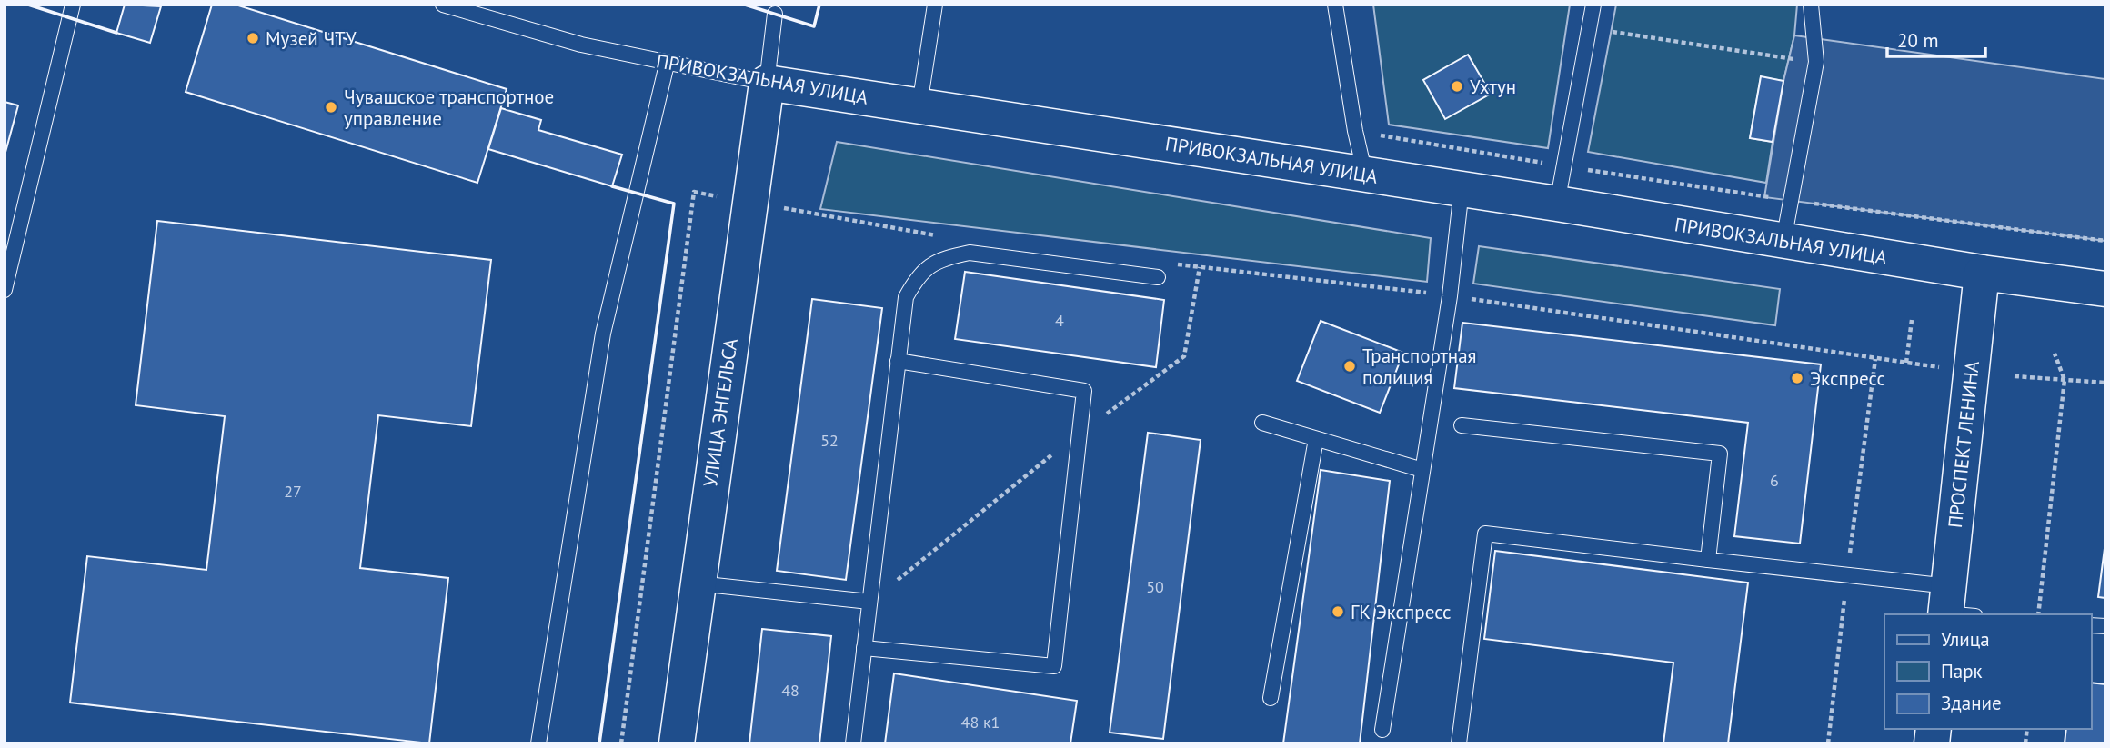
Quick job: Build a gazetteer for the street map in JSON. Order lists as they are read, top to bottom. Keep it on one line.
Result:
{"streets":{"street":["ПРИВОКЗАЛЬНАЯ УЛИЦА","УЛИЦА ЭНГЕЛЬСА","ПРОСПЕКТ ЛЕНИНА"]},"crossings":[["ПРИВОКЗАЛЬНАЯ УЛИЦА","УЛИЦА ЭНГЕЛЬСА"],["ПРИВОКЗАЛЬНАЯ УЛИЦА","ПРОСПЕКТ ЛЕНИНА"]],"places":["Музей ЧТУ","Ухтун","Чувашское транспортное управление","Транспортная полиция","Экспресс","ГК Экспресс"],"house_numbers":["4","52","6","27","50","48","48 к1"],"legend":["Улица","Парк","Здание"],"scale_bar":"20 m"}
